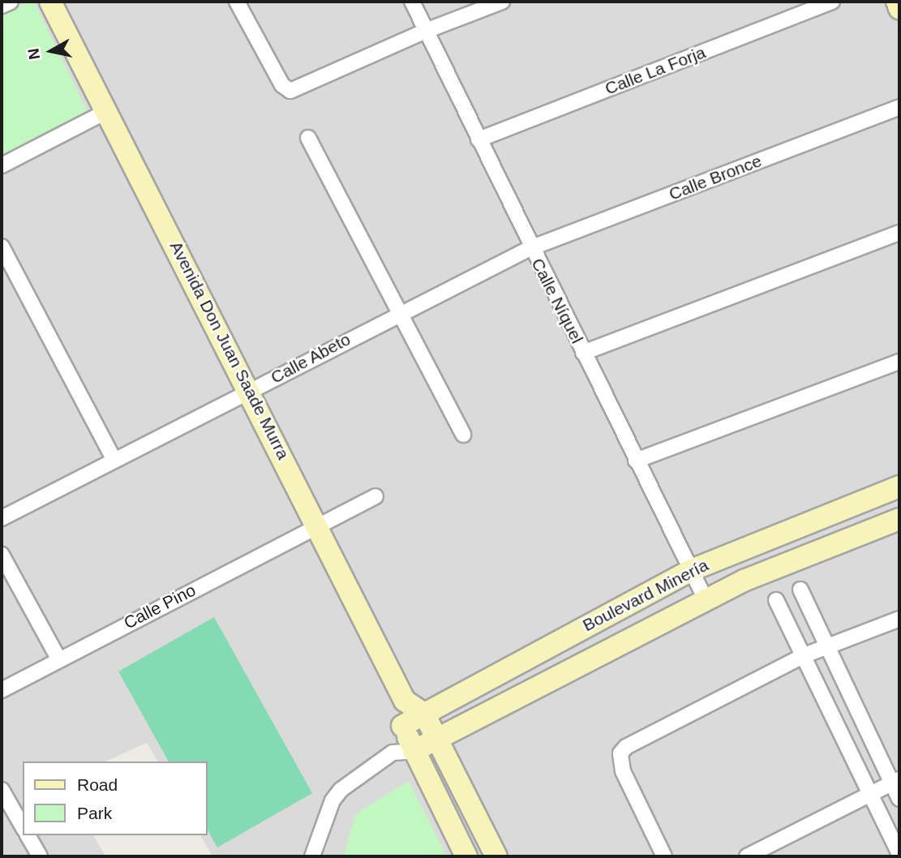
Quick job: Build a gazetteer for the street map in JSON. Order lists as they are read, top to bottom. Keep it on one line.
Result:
{"streets":{"street":["Calle La Forja","Calle Bronce","Calle Níquel","Avenida Don Juan Saade Murra","Calle Abeto","Boulevard Minería","Calle Pino"]},"crossings":[["Calle La Forja","Calle Níquel"],["Calle Bronce","Calle Níquel"],["Calle Bronce","Calle Abeto"],["Calle Níquel","Calle Abeto"],["Calle Níquel","Boulevard Minería"],["Avenida Don Juan Saade Murra","Calle Abeto"],["Avenida Don Juan Saade Murra","Calle Pino"]],"legend":["Road","Park"],"north":"left"}
